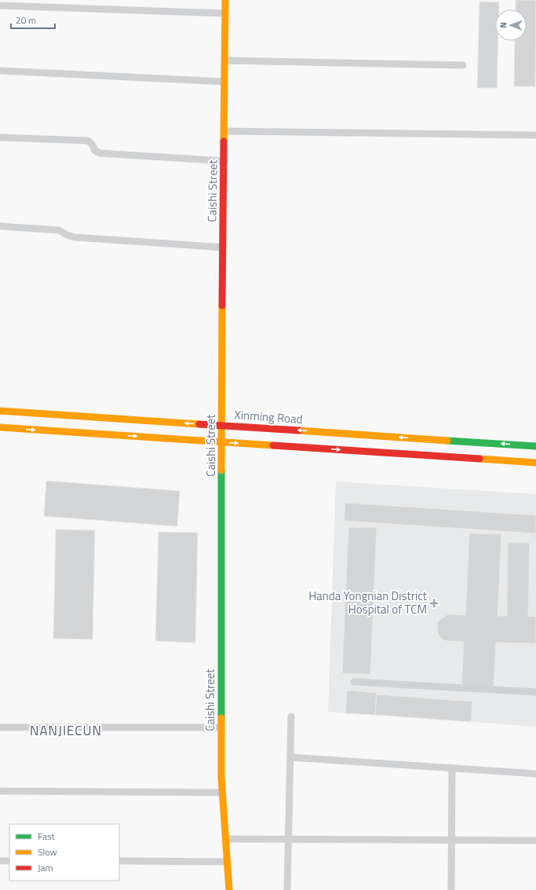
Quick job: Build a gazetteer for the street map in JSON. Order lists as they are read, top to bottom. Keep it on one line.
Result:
{"streets":{"main road":["Caishi Street","Xinming Road"]},"crossings":[["Caishi Street","Xinming Road"]],"districts":["NANJIECUN"],"places":{"health":["Handa Yongnian District Hospital of TCM"]},"legend":["Fast","Slow","Jam"],"scale_bar":"20 m","north":"left"}
